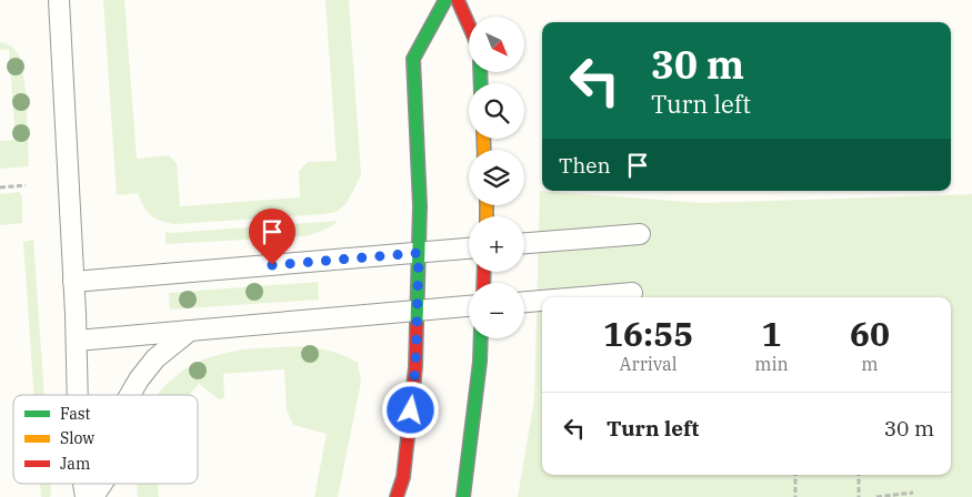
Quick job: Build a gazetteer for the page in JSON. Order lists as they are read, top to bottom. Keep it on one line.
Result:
{"legend":["Fast","Slow","Jam"],"north":"bottom right","page":{"map_buttons":["+","−"],"turn":["30 m","Turn left"],"then":"Then","eta":["16:55","Arrival","1","min","60","m"],"list":[{"name":"Turn left","value":"30 m"}]}}
